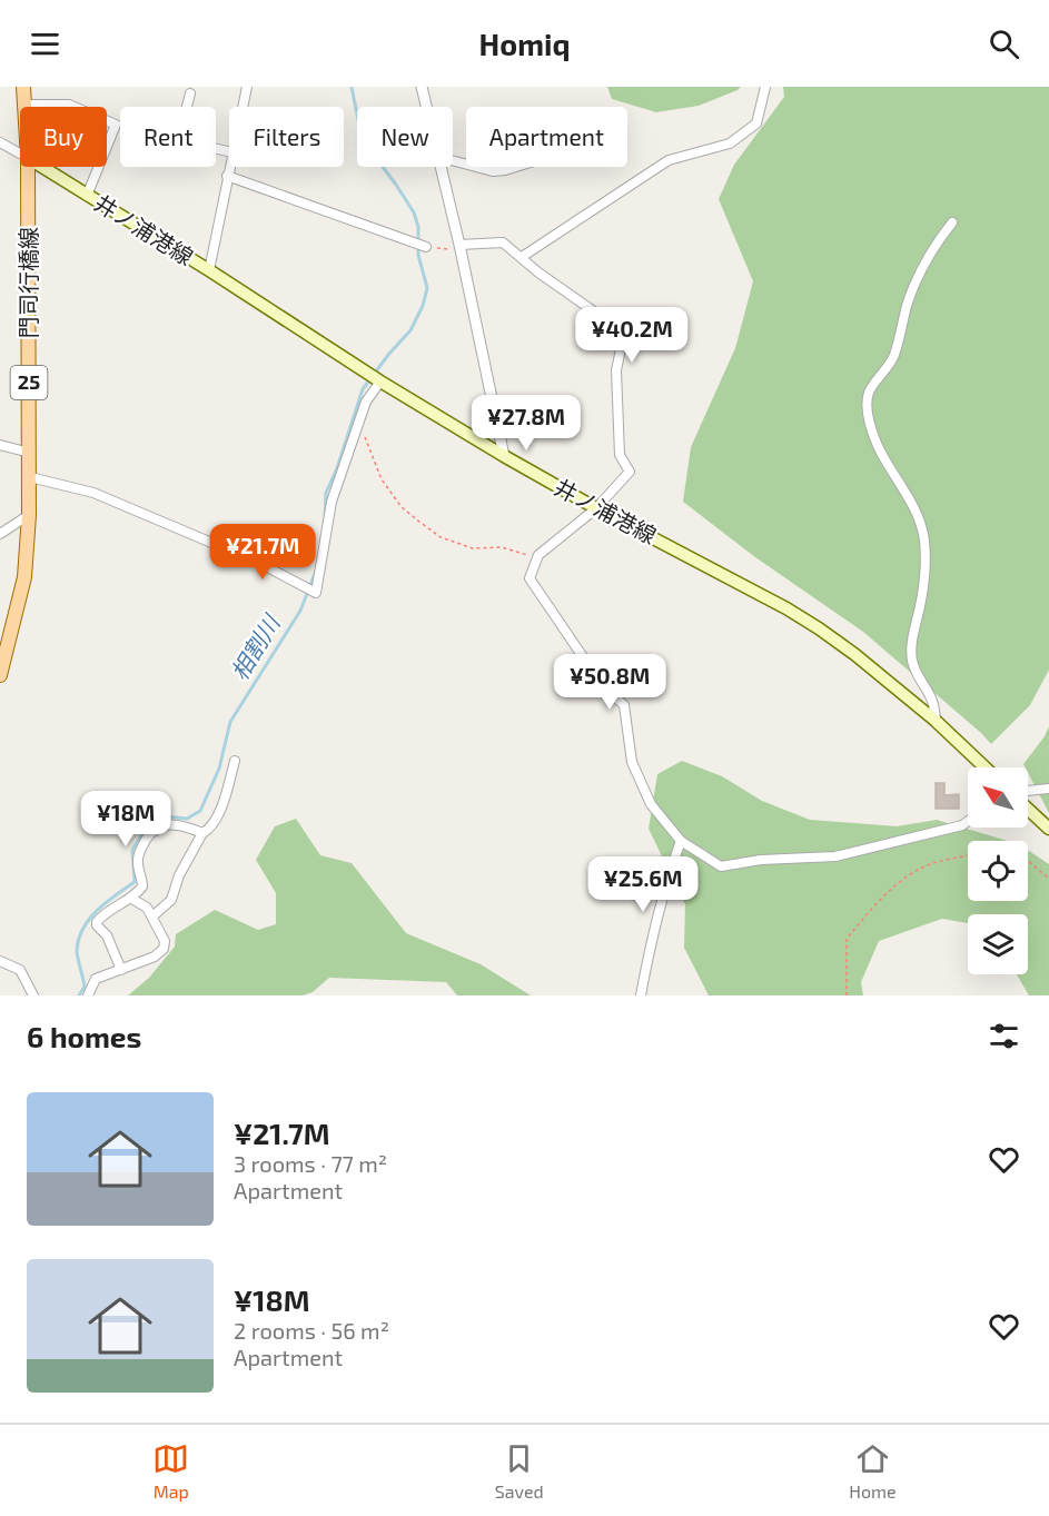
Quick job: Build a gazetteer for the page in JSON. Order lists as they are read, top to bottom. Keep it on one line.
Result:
{"streets":{"main road":["井ノ浦港線","門司行橋線","25"]},"water":["相割川"],"north":"top left","page":{"header":"Homiq","chip":["Buy","Rent","Filters","New","Apartment"],"price":["¥40.2M","¥27.8M","¥21.7M","¥50.8M","¥18M","¥25.6M"],"heading":"6 homes","list":[{"name":"¥21.7M","note":"3 rooms · 77 m² · Apartment"},{"name":"¥18M","note":"2 rooms · 56 m² · Apartment"}],"tabs":["Map","Saved","Home"]}}
